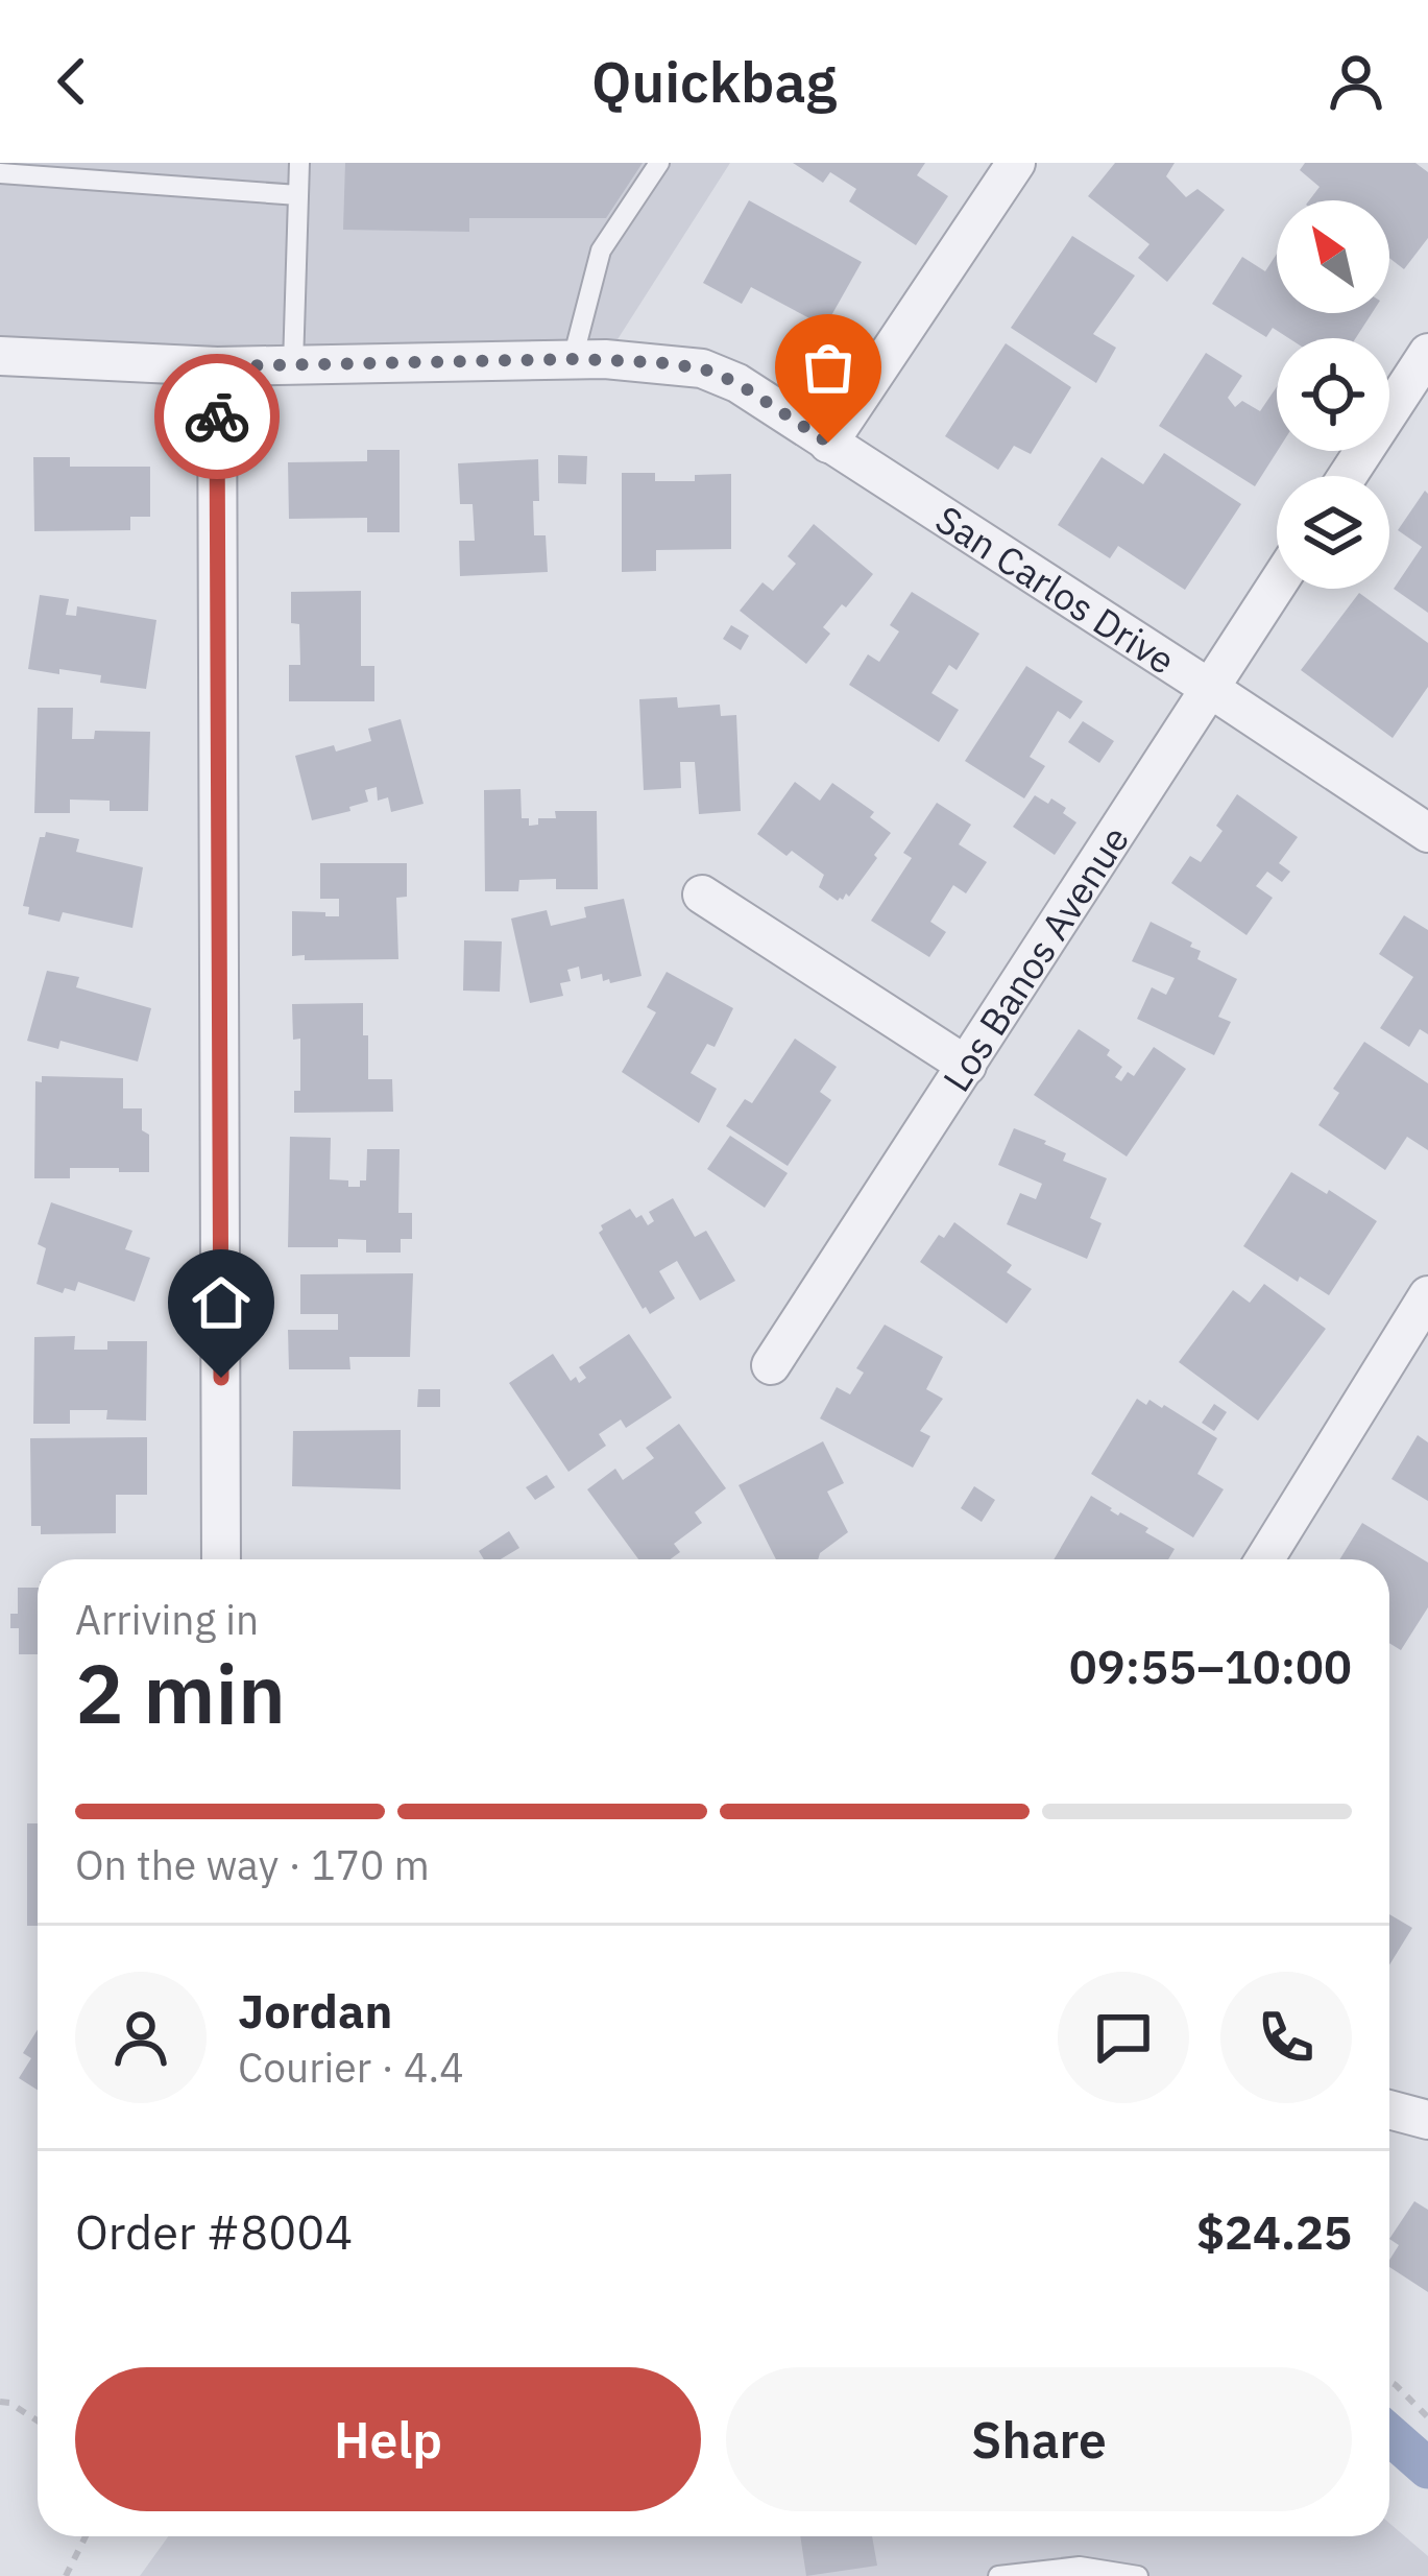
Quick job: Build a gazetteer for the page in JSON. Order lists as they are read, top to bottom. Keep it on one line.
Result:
{"streets":{"street":["San Carlos Drive","Los Banos Avenue"]},"crossings":[["San Carlos Drive","Los Banos Avenue"]],"north":"top left","page":{"header":"Quickbag","heading":["2 min","Arriving in","09:55–10:00"],"panel":["Jordan","Courier · 4.4","Order #8004","$24.25"],"bar":"On the way · 170 m","buttons":["Help","Share"]}}
